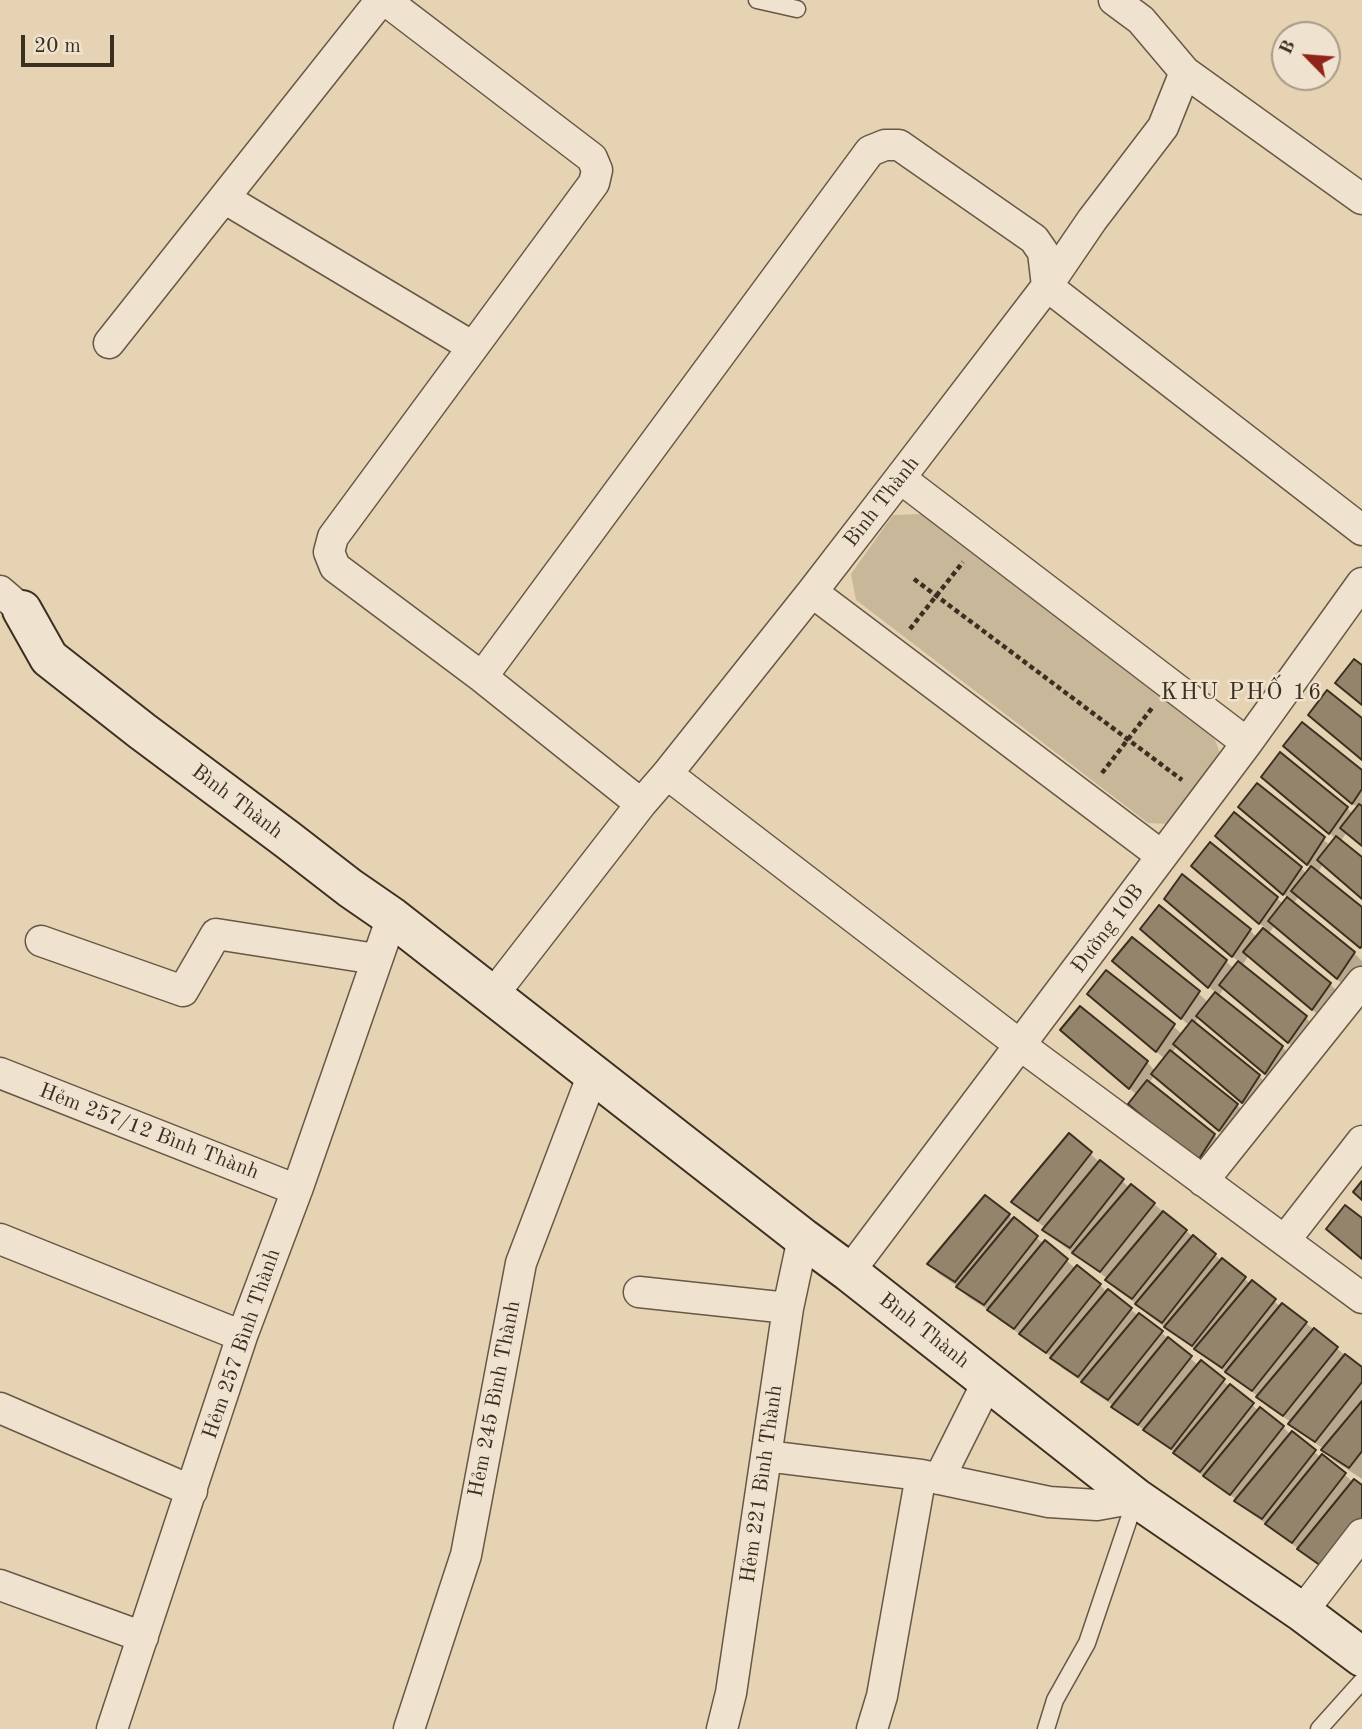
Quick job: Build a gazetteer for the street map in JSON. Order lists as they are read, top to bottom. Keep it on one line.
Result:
{"streets":{"street":["Bình Thành","Đường 10B","Hẻm 257/12 Bình Thành","Hẻm 257 Bình Thành","Hẻm 245 Bình Thành","Hẻm 221 Bình Thành"]},"crossings":[["Bình Thành","Đường 10B"],["Bình Thành","Hẻm 257 Bình Thành"],["Bình Thành","Hẻm 245 Bình Thành"],["Bình Thành","Hẻm 221 Bình Thành"],["Hẻm 257/12 Bình Thành","Hẻm 257 Bình Thành"]],"districts":["KHU PHỐ 16"],"scale_bar":"20 m","north":"top left"}
